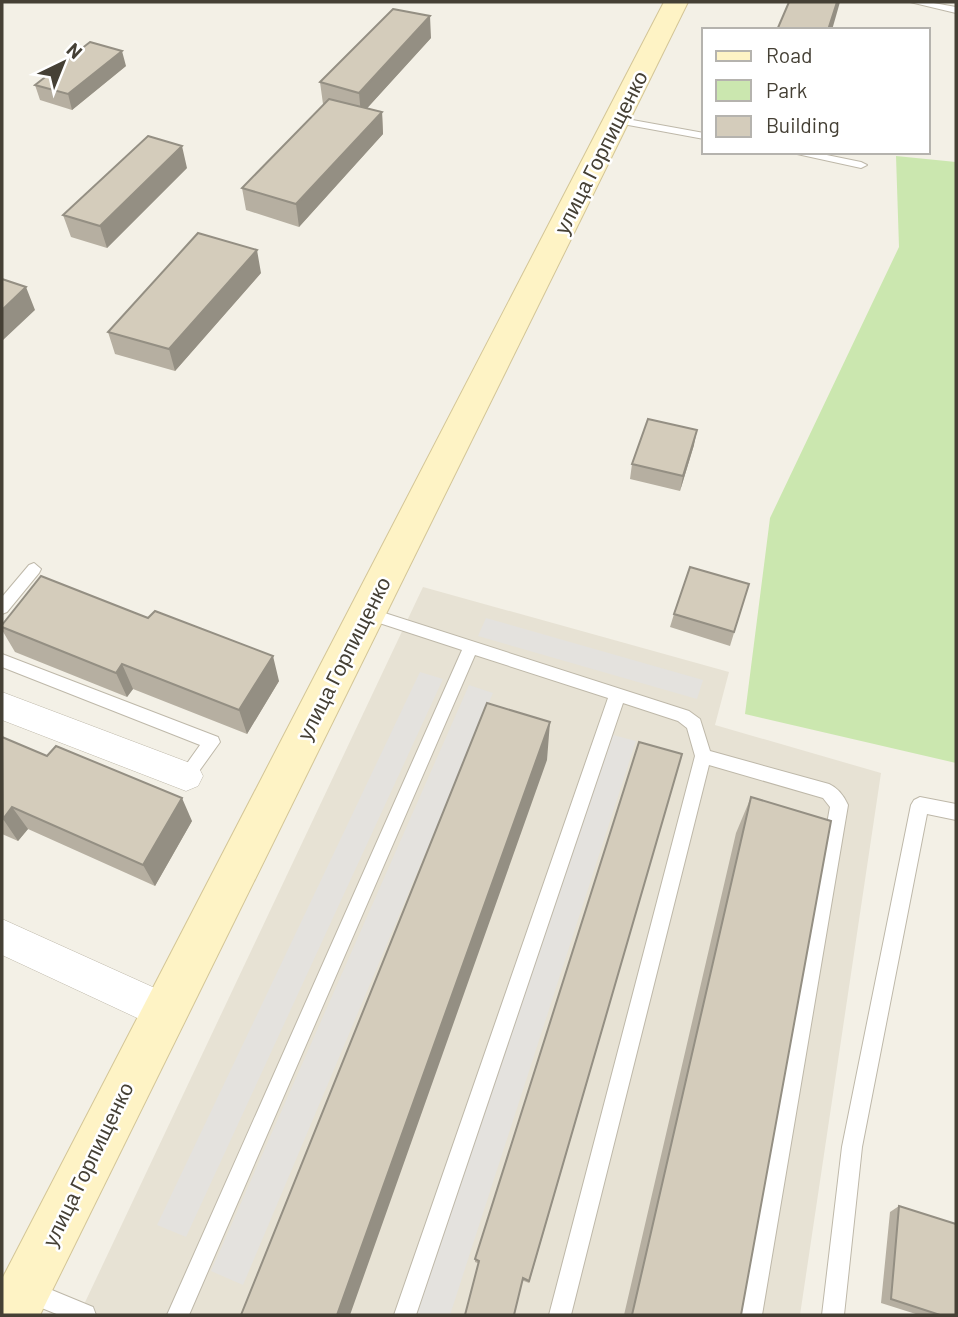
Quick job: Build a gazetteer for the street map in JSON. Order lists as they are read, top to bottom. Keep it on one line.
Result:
{"streets":{"main road":["улица Горпищенко"]},"legend":["Road","Park","Building"],"north":"top right"}
